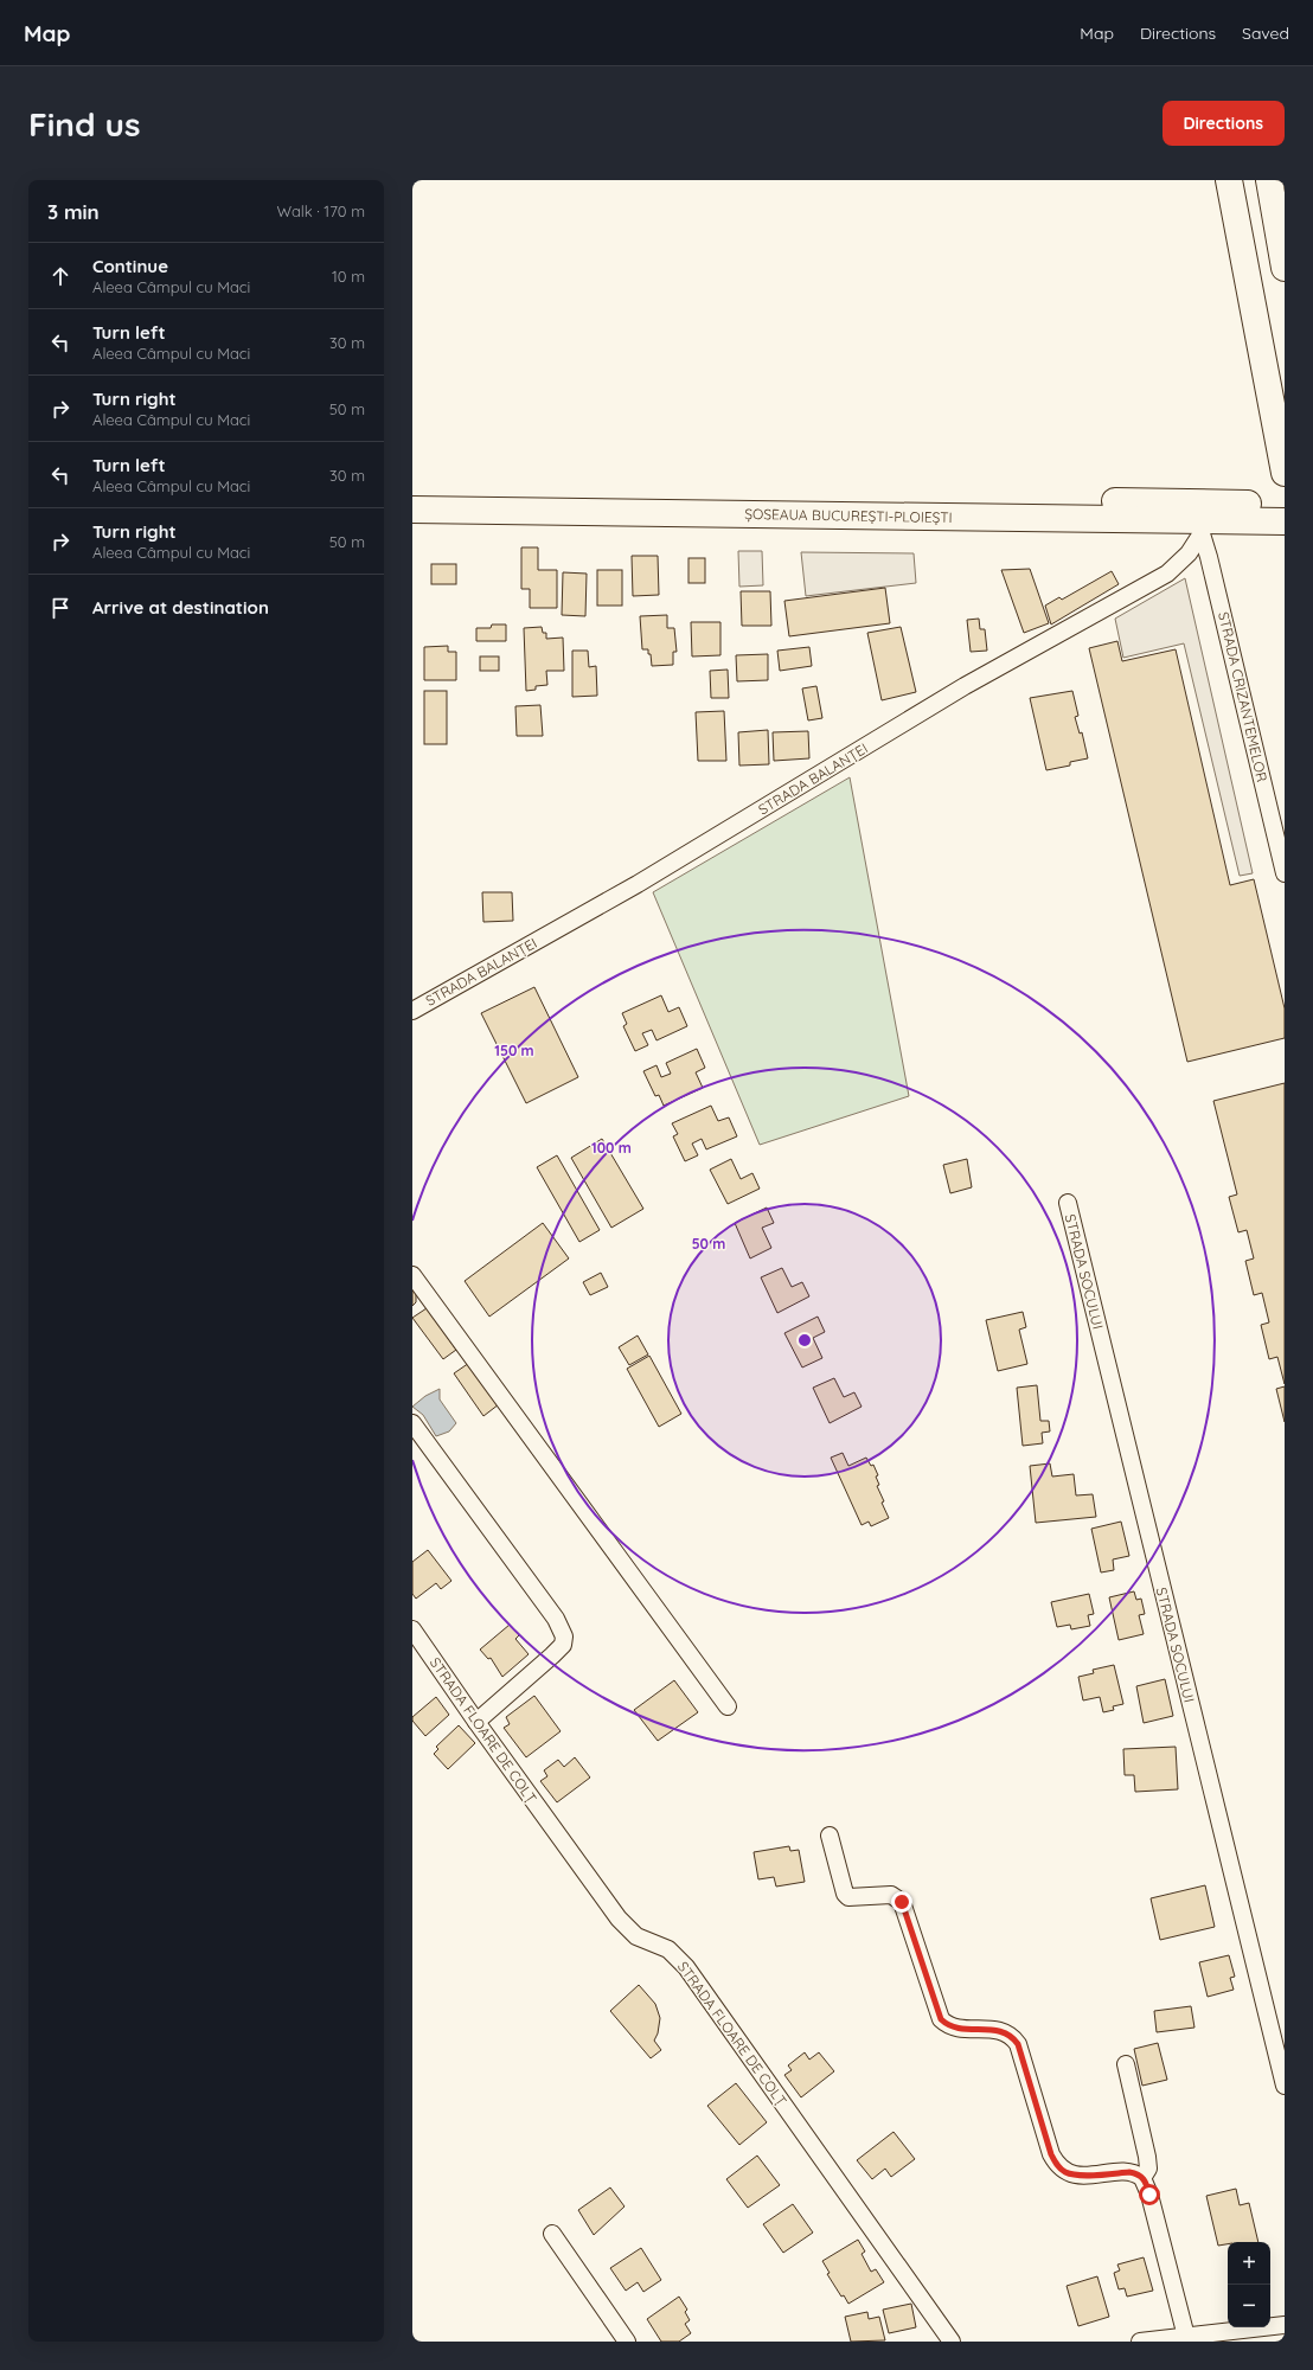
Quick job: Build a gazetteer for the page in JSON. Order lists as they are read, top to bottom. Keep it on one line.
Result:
{"streets":{"highway":["ȘOSEAUA BUCUREȘTI-PLOIEȘTI"],"street":["STRADA CRIZANTEMELOR","STRADA BALANȚEI","STRADA SOCULUI","STRADA FLOARE DE COLȚ"]},"crossings":[["ȘOSEAUA BUCUREȘTI-PLOIEȘTI","STRADA CRIZANTEMELOR"],["ȘOSEAUA BUCUREȘTI-PLOIEȘTI","STRADA BALANȚEI"],["STRADA CRIZANTEMELOR","STRADA BALANȚEI"]],"page":{"header":"Map","nav":["Map","Directions","Saved"],"buttons":"Directions","title":"Find us","heading":["3 min","Walk · 170 m"],"list":[["Continue","Aleea Câmpul cu Maci","10 m"],["Turn left","Aleea Câmpul cu Maci","30 m"],["Turn right","Aleea Câmpul cu Maci","50 m"],["Turn left","Aleea Câmpul cu Maci","30 m"],["Turn right","Aleea Câmpul cu Maci","50 m"],"Arrive at destination"],"map_buttons":["+","−"]},"rings":["150 m","100 m","50 m"]}
